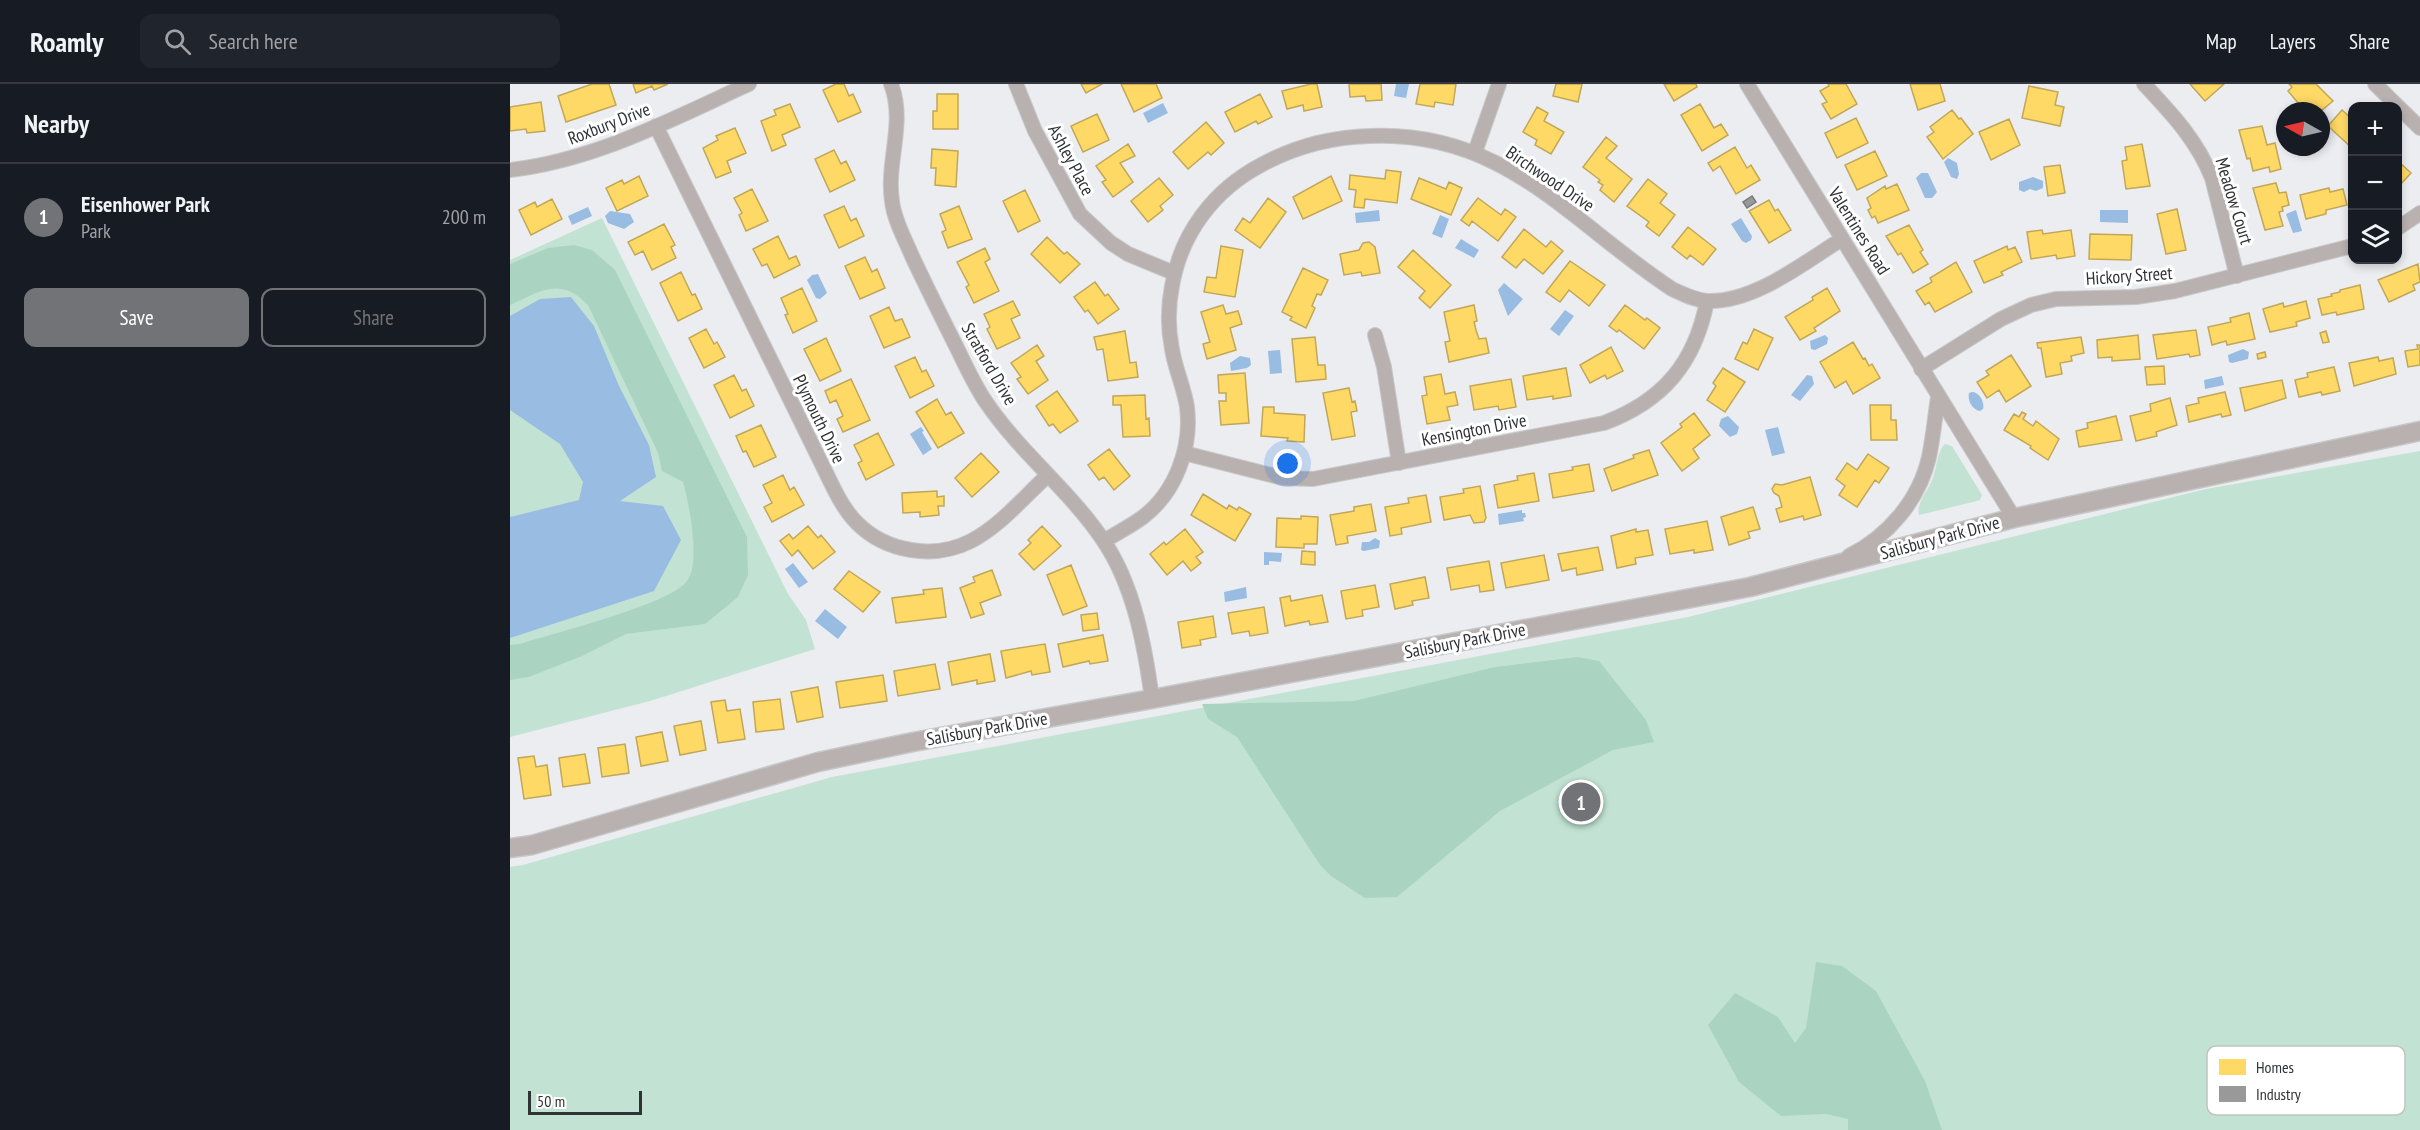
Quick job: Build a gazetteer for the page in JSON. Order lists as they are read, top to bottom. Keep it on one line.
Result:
{"streets":{"main road":["Salisbury Park Drive"],"street":["Roxbury Drive","Ashley Place","Birchwood Drive","Meadow Court","Valentines Road","Hickory Street","Stratford Drive","Plymouth Drive","Kensington Drive"]},"crossings":[["Roxbury Drive","Plymouth Drive"],["Ashley Place","Birchwood Drive"],["Birchwood Drive","Valentines Road"],["Birchwood Drive","Stratford Drive"],["Birchwood Drive","Kensington Drive"],["Meadow Court","Hickory Street"],["Valentines Road","Hickory Street"],["Valentines Road","Salisbury Park Drive"],["Stratford Drive","Plymouth Drive"],["Stratford Drive","Salisbury Park Drive"]],"legend":["Homes","Industry"],"scale_bar":"50 m","north":"left","page":{"header":"Roamly","search":"Search here","nav":["Map","Layers","Share"],"heading":"Nearby","map_buttons":["+","−"],"list":[{"mark":"1","name":"Eisenhower Park","note":"Park","value":"200 m"}],"buttons":["Save","Share"],"pins":"1","scale":"50 m"}}
